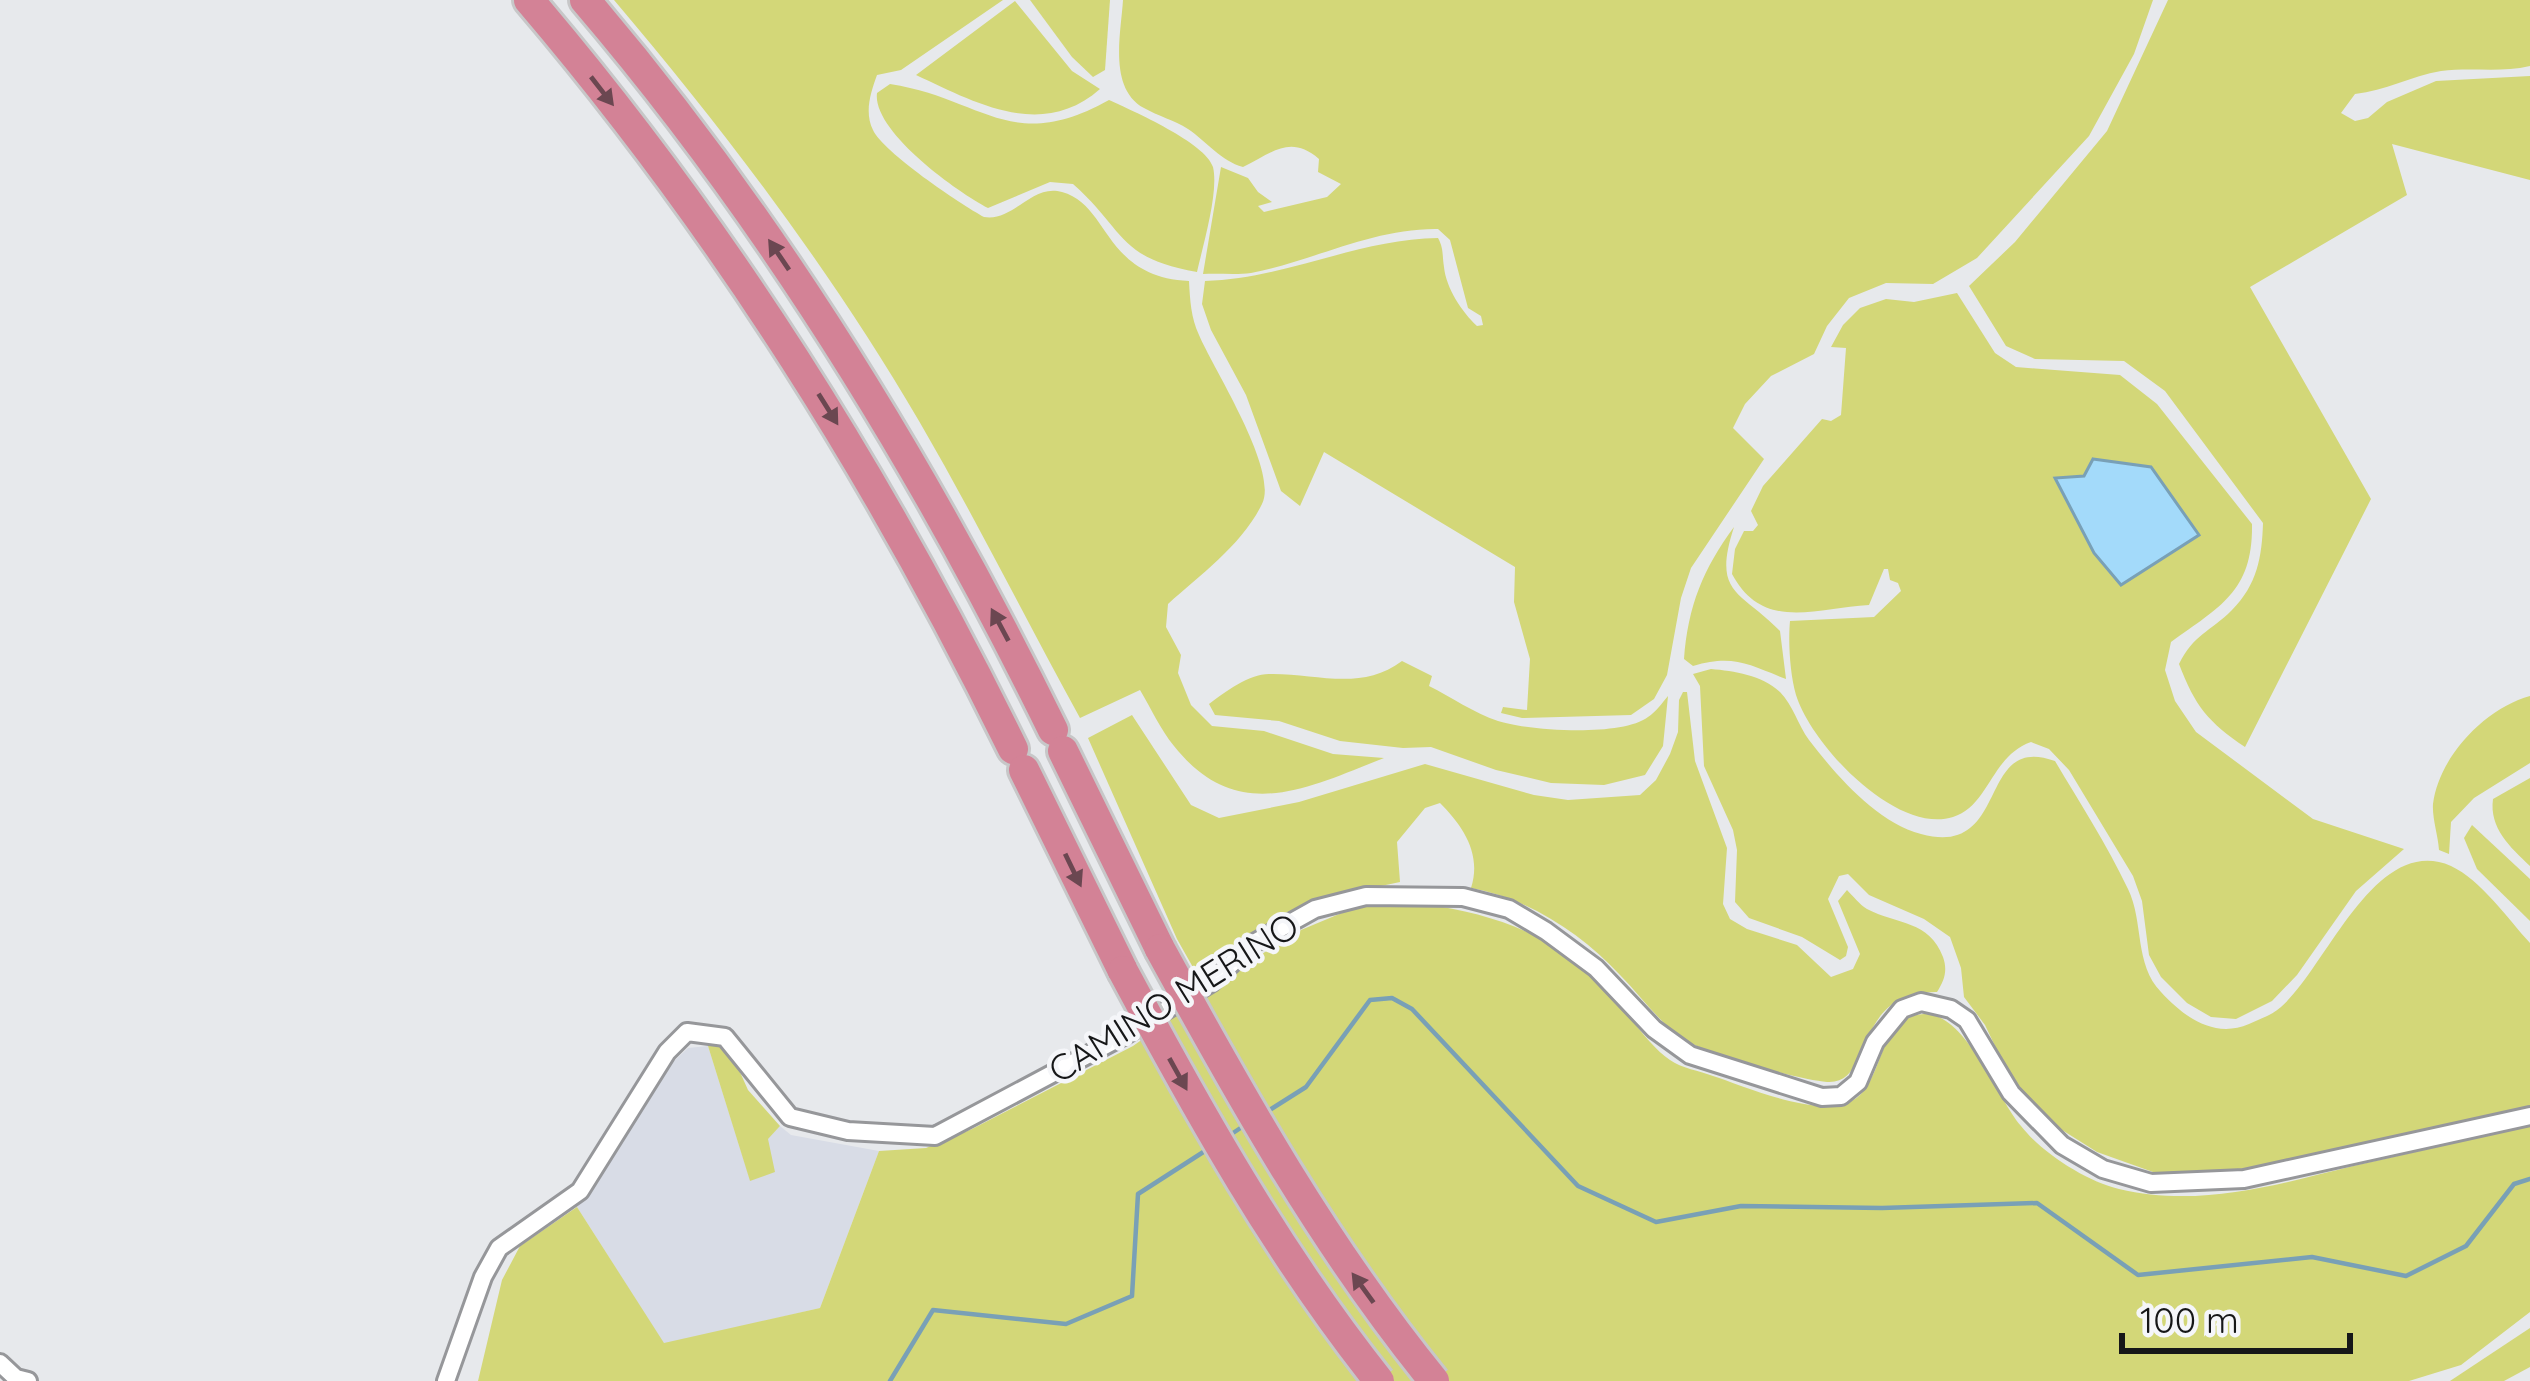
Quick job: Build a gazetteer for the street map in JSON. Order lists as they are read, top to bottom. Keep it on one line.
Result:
{"streets":{"street":["CAMINO MERINO"]},"scale_bar":"100 m"}
